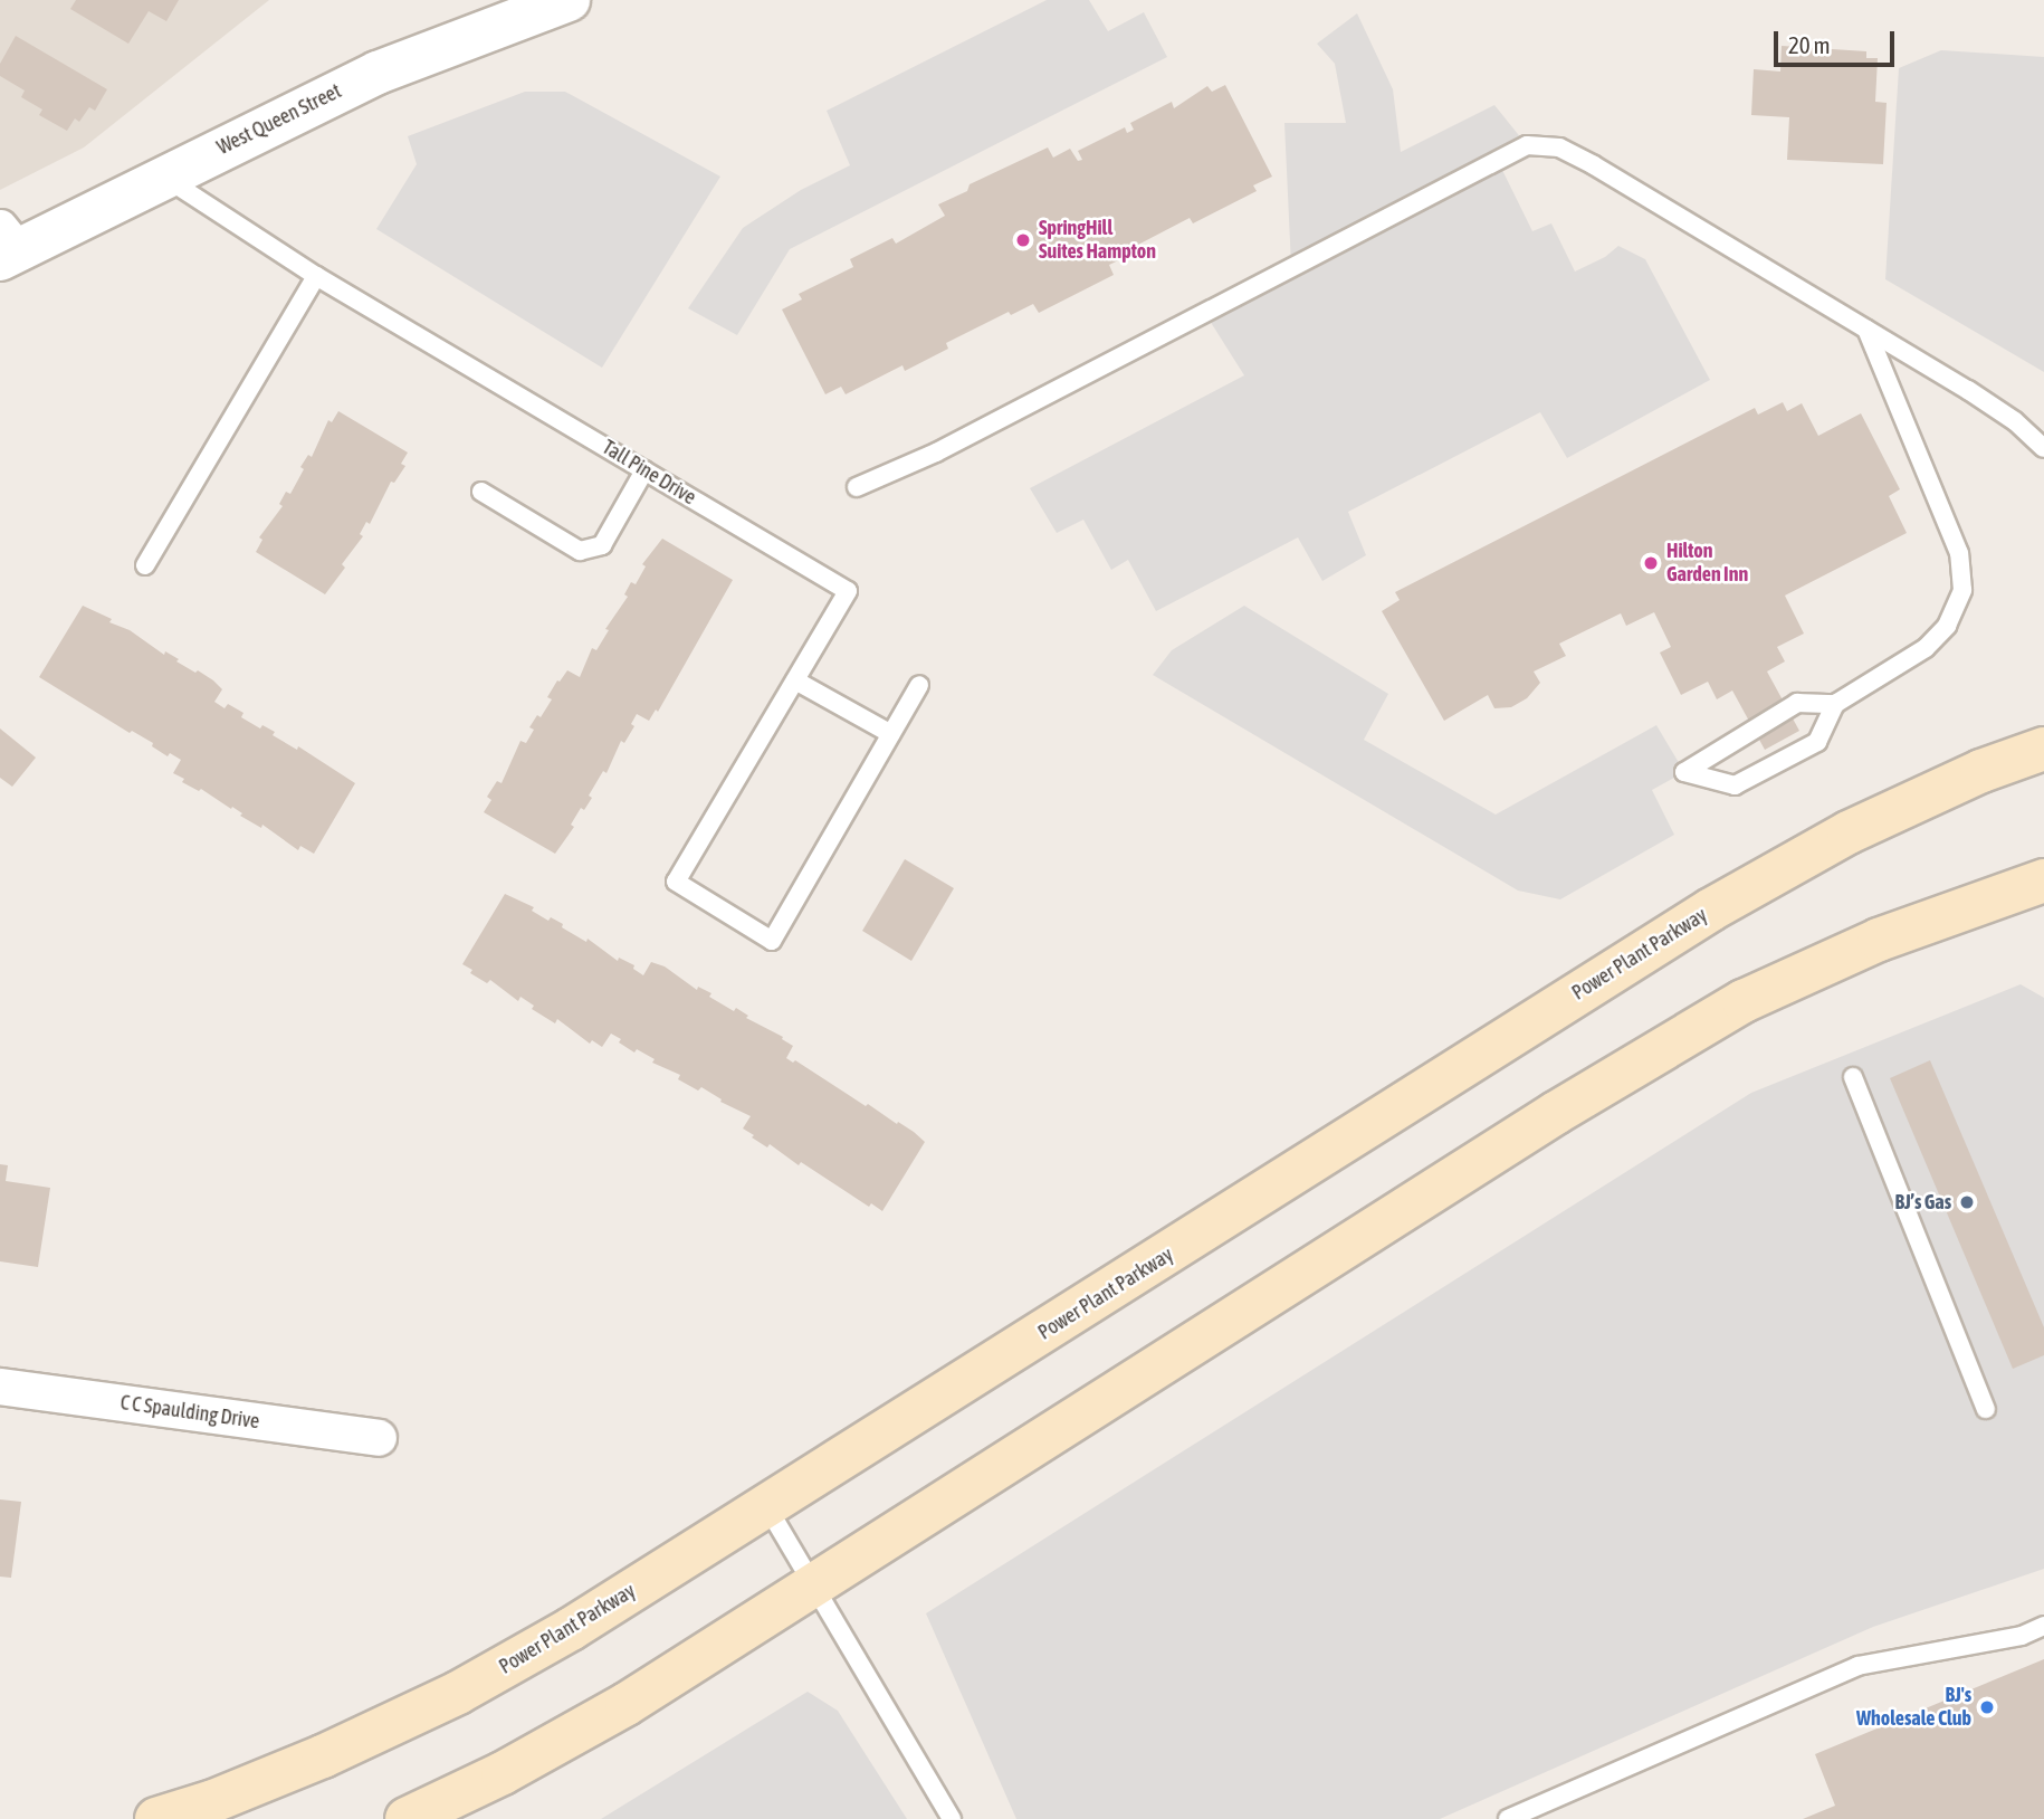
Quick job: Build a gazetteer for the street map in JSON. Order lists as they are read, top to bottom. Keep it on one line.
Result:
{"streets":{"main road":["Power Plant Parkway"],"street":["West Queen Street","C C Spaulding Drive"],"lane":["Tall Pine Drive"]},"crossings":[["West Queen Street","Tall Pine Drive"]],"places":["SpringHill Suites Hampton","Hilton Garden Inn","BJ’s Gas","BJ's Wholesale Club"],"scale_bar":"20 m"}
